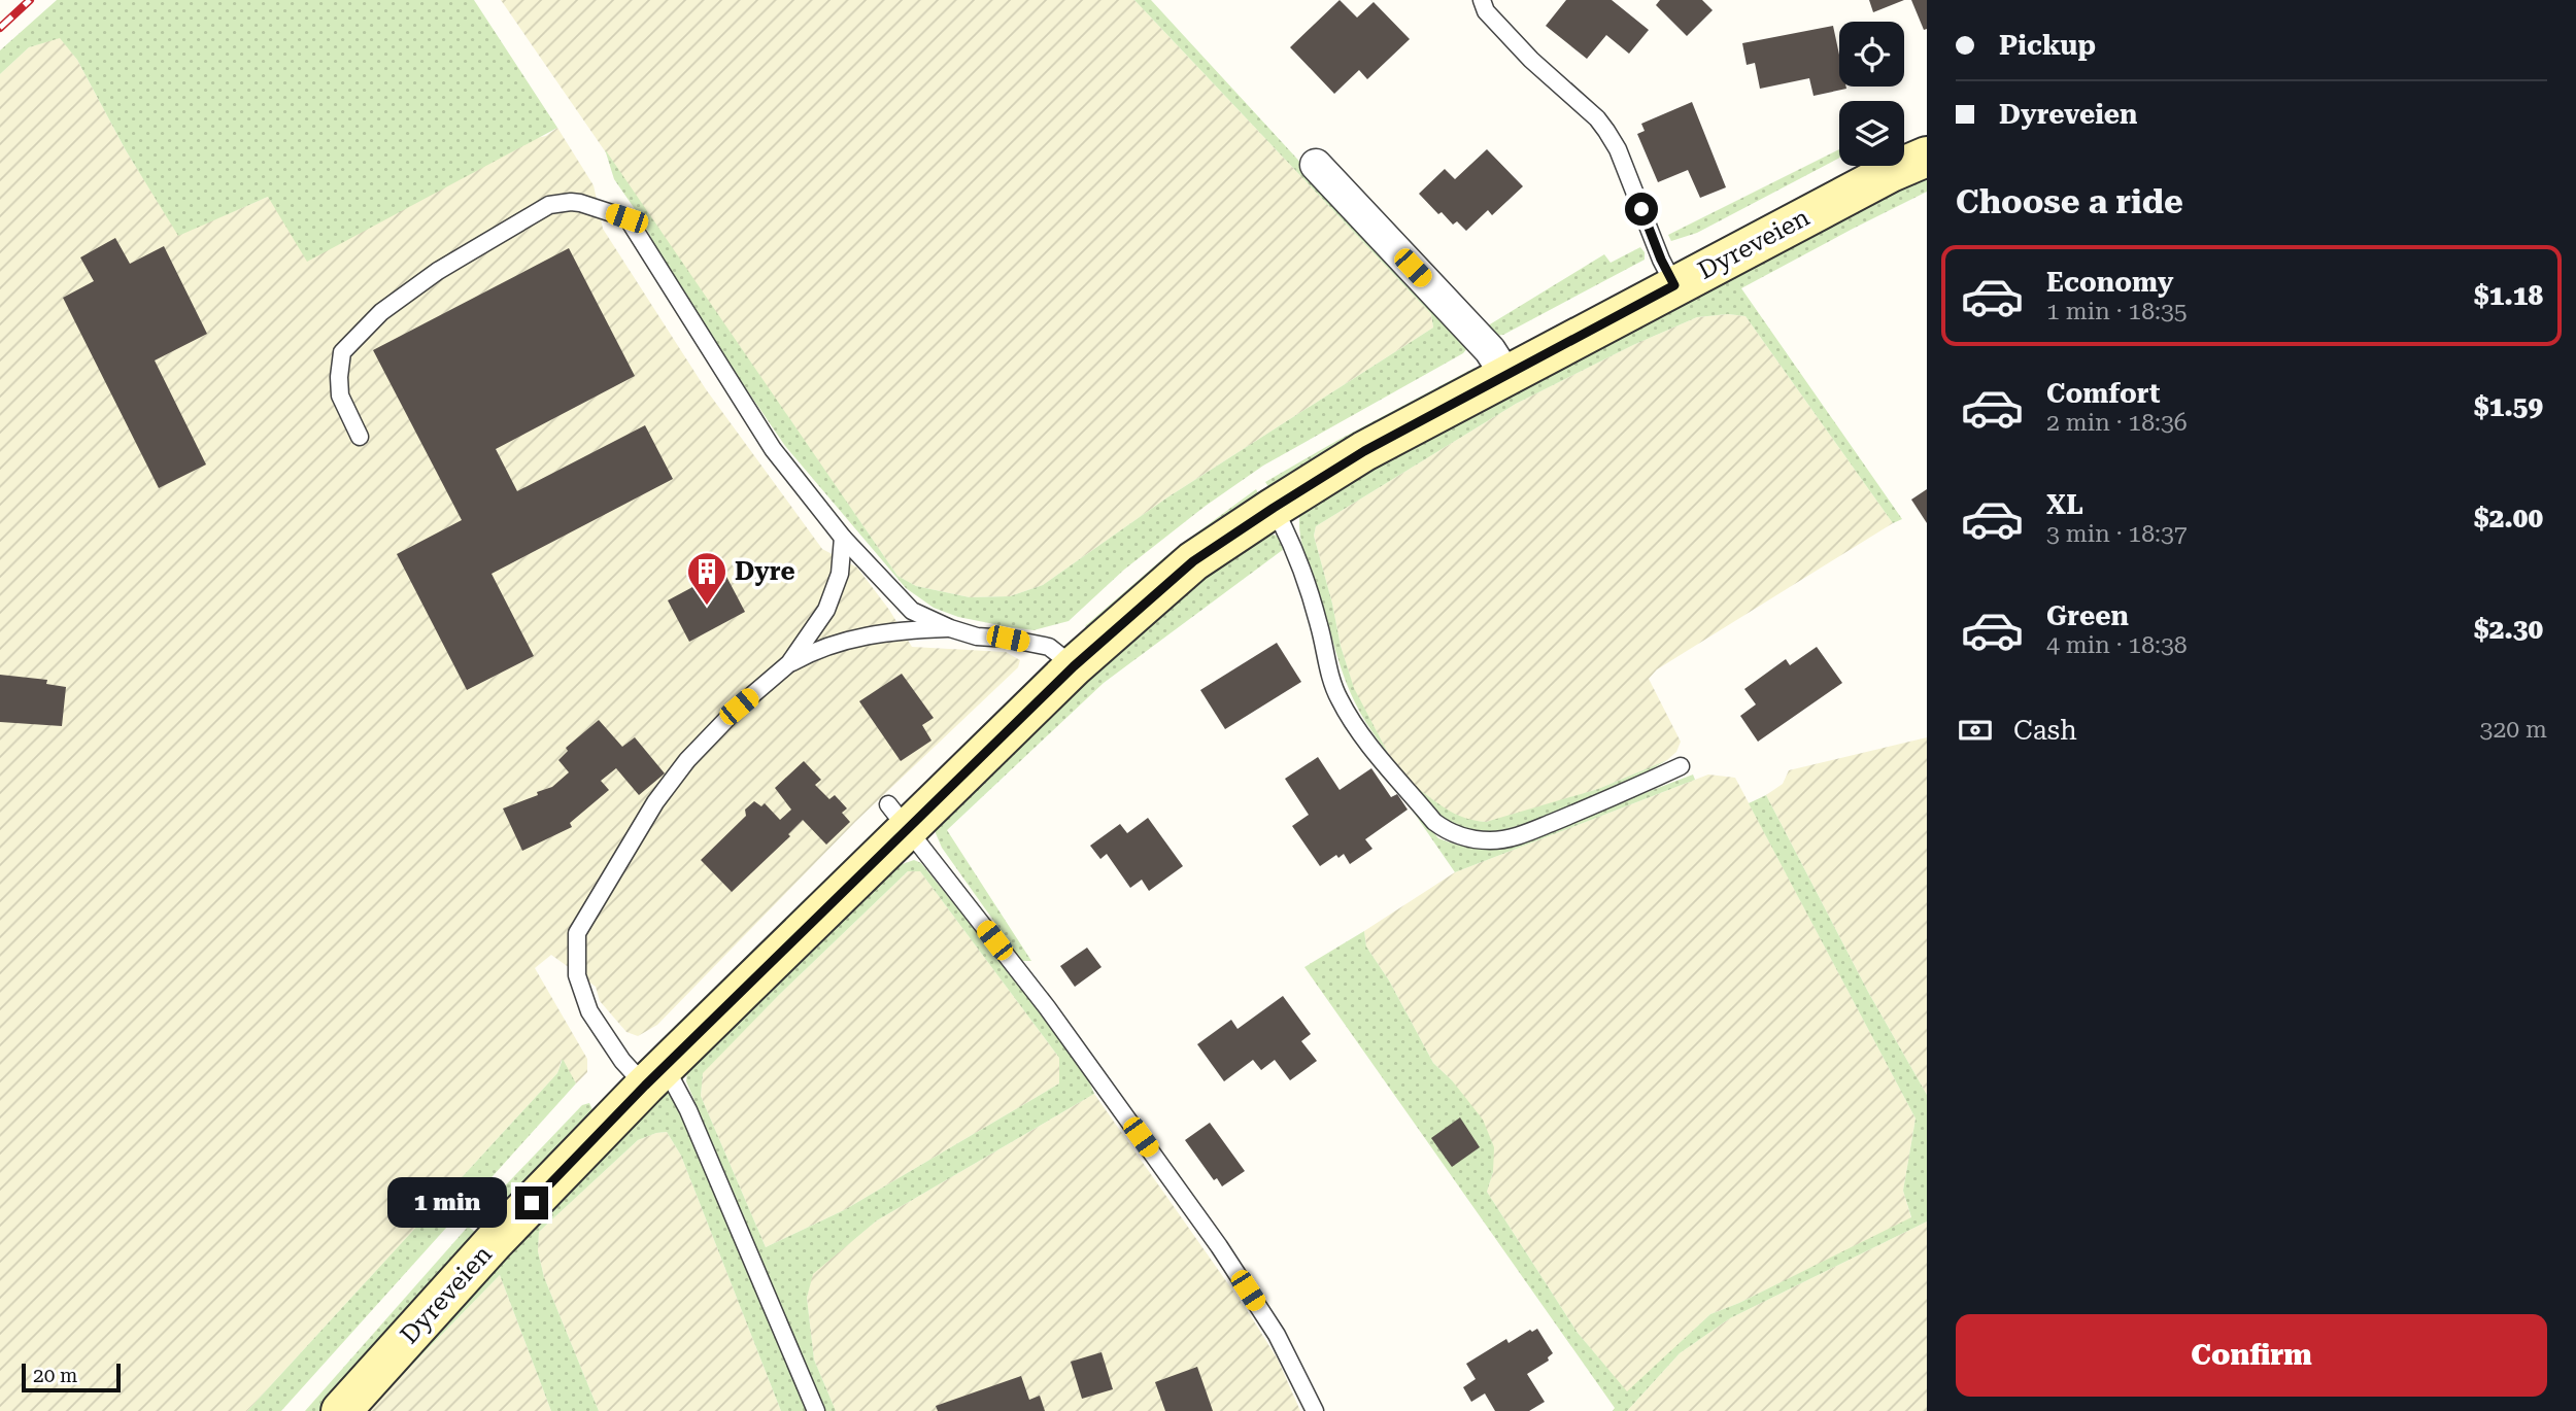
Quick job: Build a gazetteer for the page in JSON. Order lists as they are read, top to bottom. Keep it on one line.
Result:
{"streets":{"main road":["Dyreveien"]},"places":{"building":["Dyre"]},"scale_bar":"20 m","page":{"banner":["Pickup","Dyreveien"],"heading":"Choose a ride","list":[{"name":"Economy","note":"1 min · 18:35","value":"$1.18"},{"name":"Comfort","note":"2 min · 18:36","value":"$1.59"},{"name":"XL","note":"3 min · 18:37","value":"$2.00"},{"name":"Green","note":"4 min · 18:38","value":"$2.30"}],"pay":["Cash","320 m"],"bubble":"1 min","buttons":"Confirm","scale":"20 m"}}
